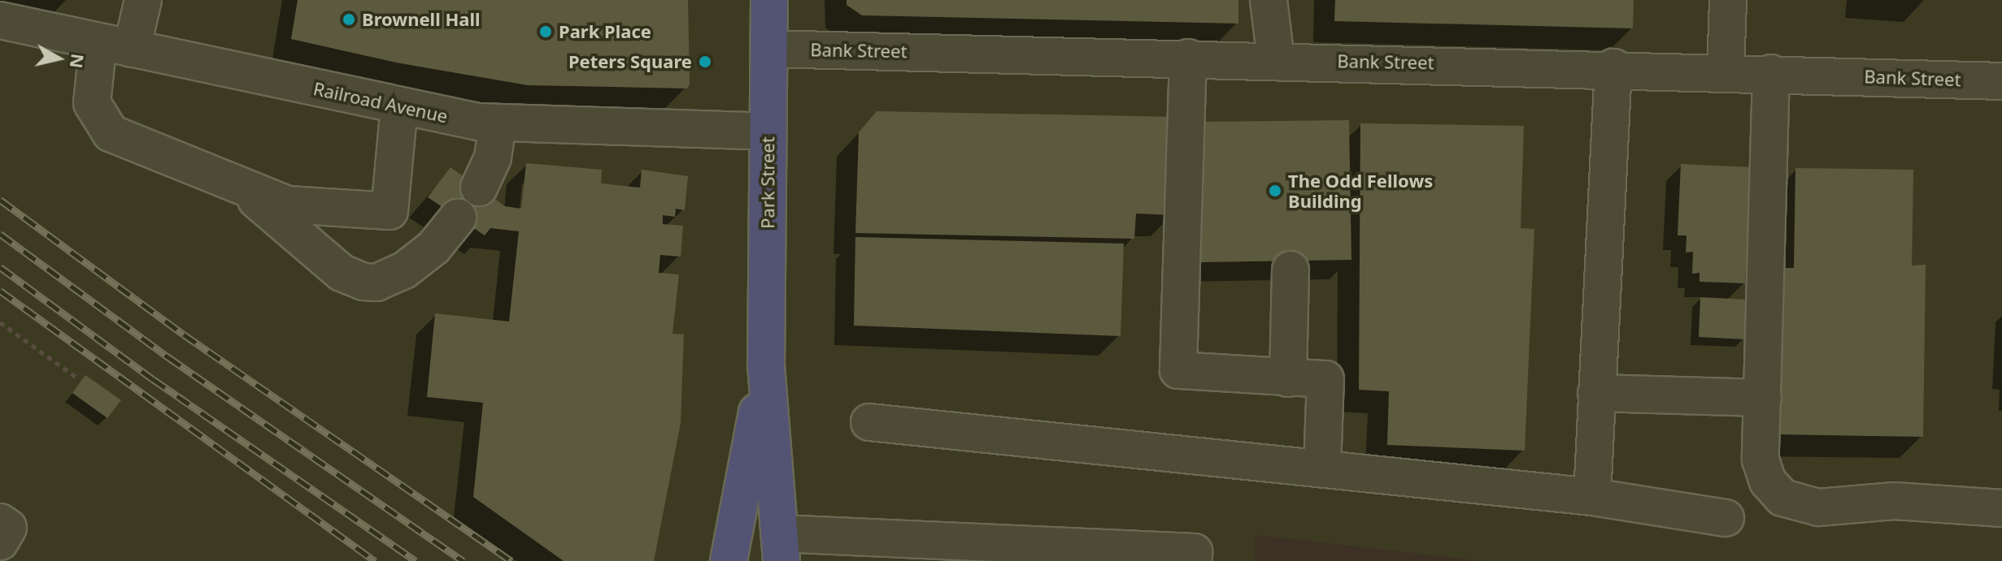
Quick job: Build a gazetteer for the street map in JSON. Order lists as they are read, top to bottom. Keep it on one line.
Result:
{"streets":{"highway":["Park Street"],"street":["Bank Street","Railroad Avenue"]},"crossings":[["Bank Street","Park Street"],["Railroad Avenue","Park Street"]],"places":["Brownell Hall","Park Place","Peters Square","The Odd Fellows Building"],"north":"right"}
